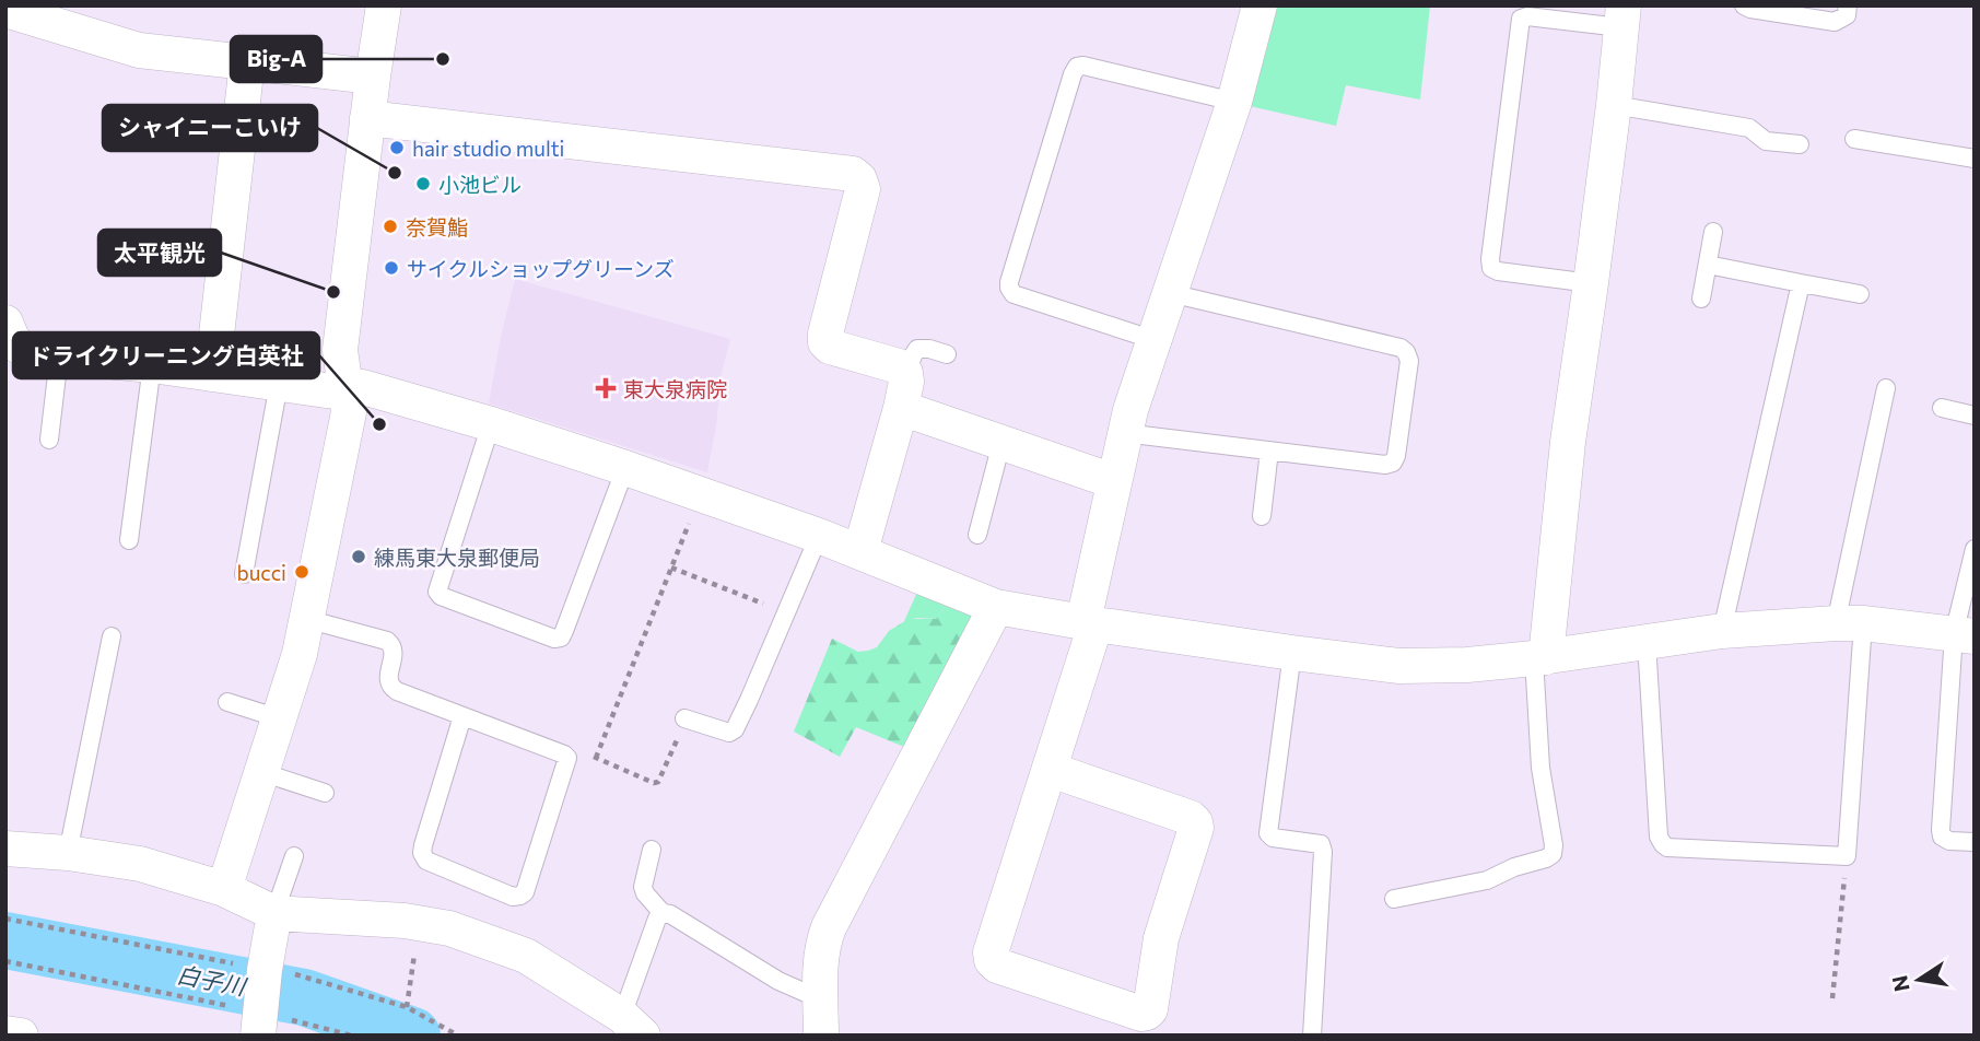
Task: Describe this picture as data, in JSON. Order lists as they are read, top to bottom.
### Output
{
  "water": ["白子川"],
  "places": {
    "other": [
      "Big-A",
      "hair studio multi",
      "シャイニーこいけ",
      "小池ビル",
      "奈賀鮨",
      "サイクルショップグリーンズ",
      "太平観光",
      "ドライクリーニング白英社",
      "練馬東大泉郵便局",
      "bucci"
    ],
    "health": ["東大泉病院"]
  },
  "north": "left"
}
